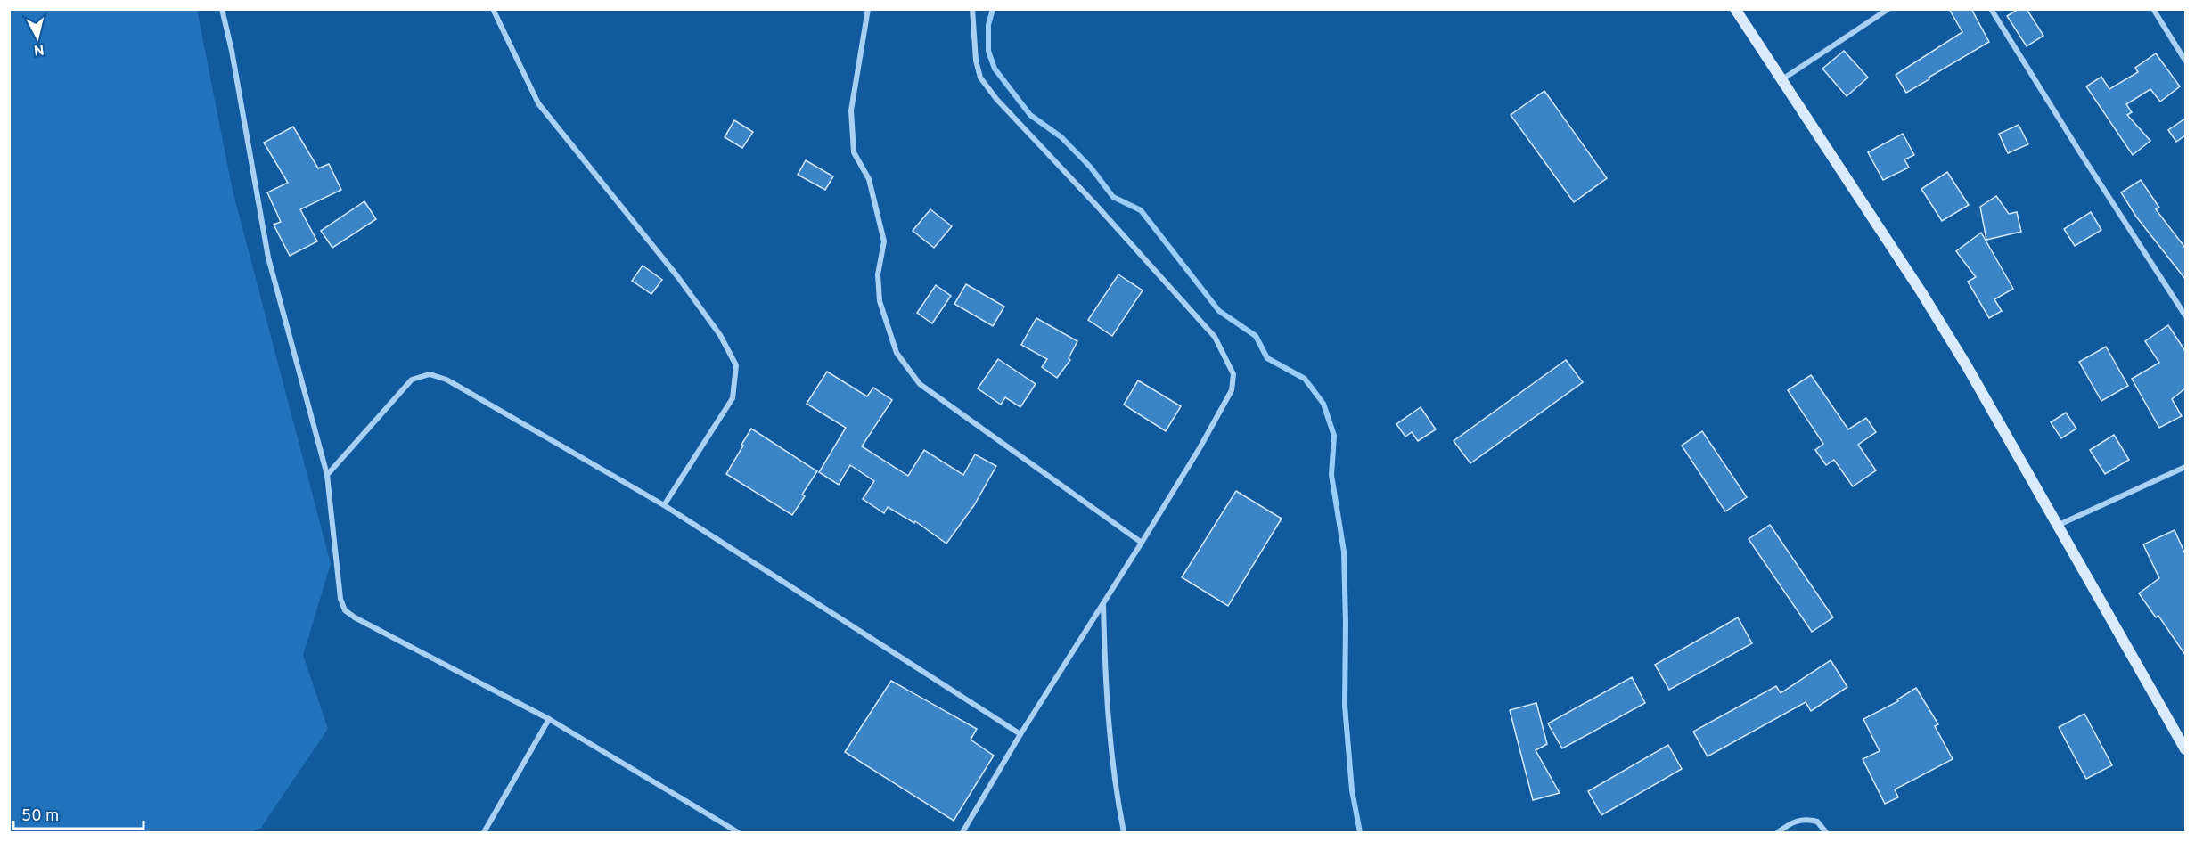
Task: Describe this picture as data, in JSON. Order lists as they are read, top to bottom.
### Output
{
  "scale_bar": "50 m",
  "north": "bottom"
}
